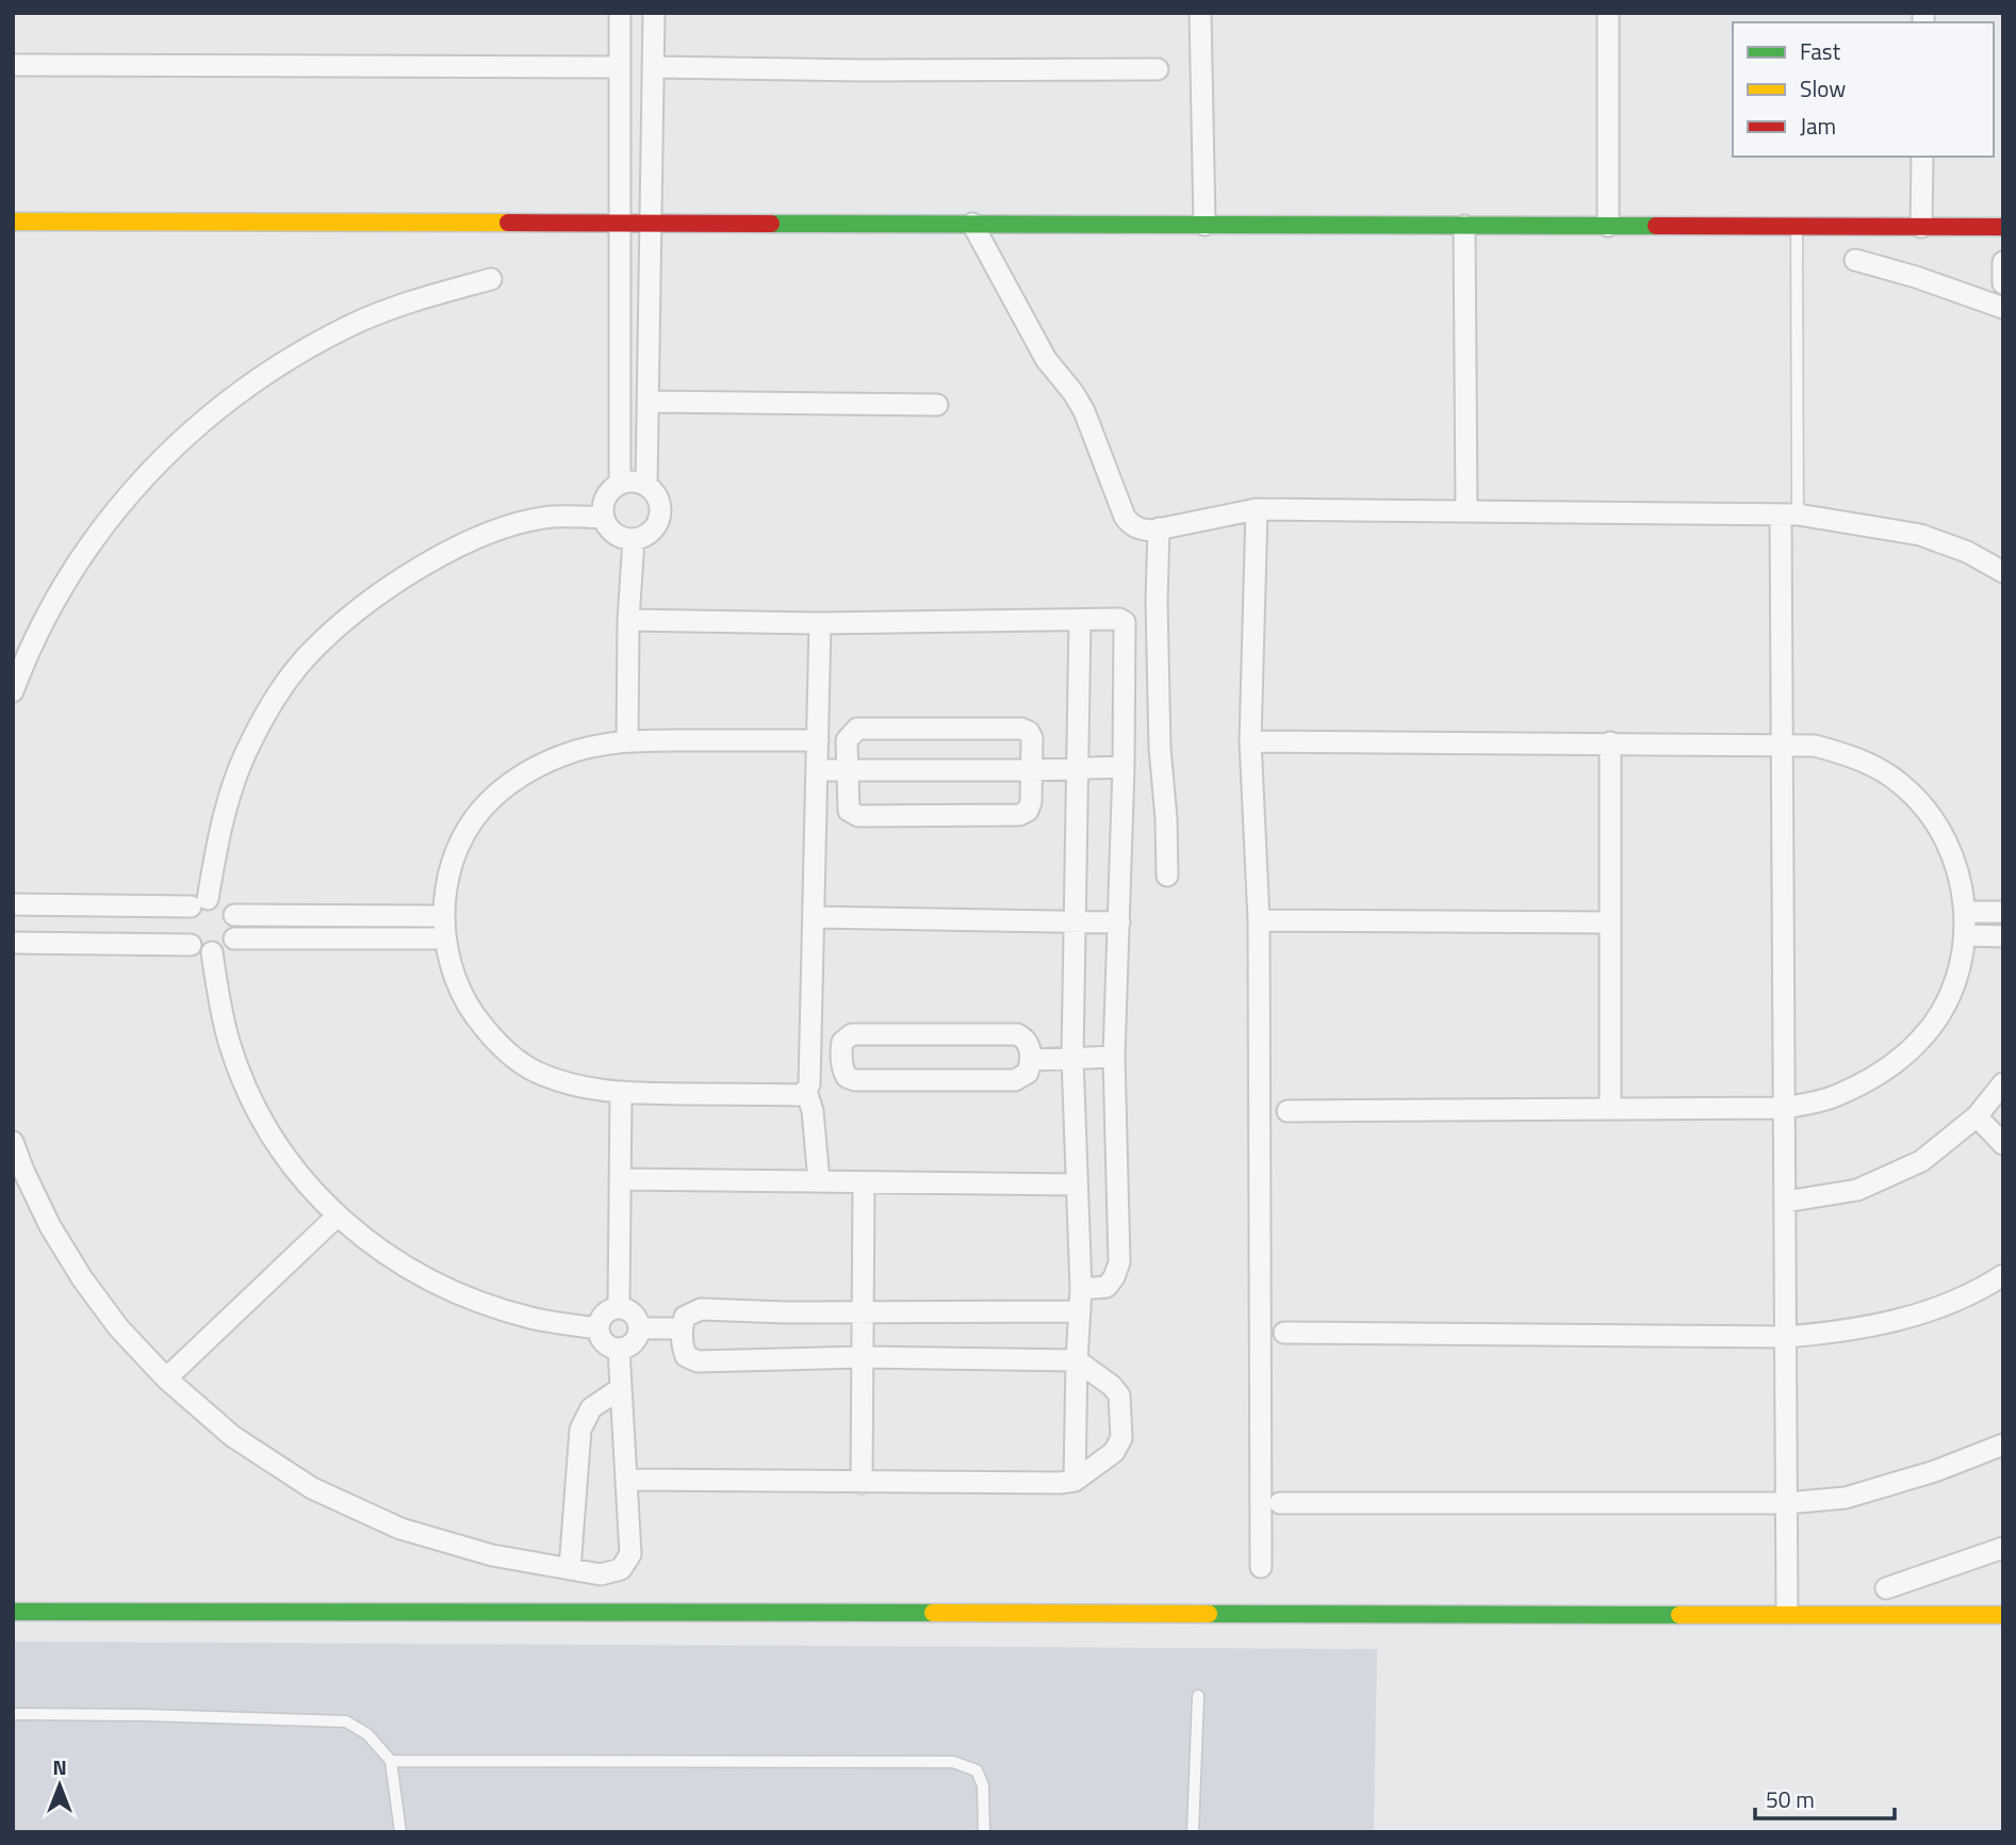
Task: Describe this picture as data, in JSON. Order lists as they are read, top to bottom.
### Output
{
  "legend": ["Fast", "Slow", "Jam"],
  "scale_bar": "50 m",
  "north": "top"
}
